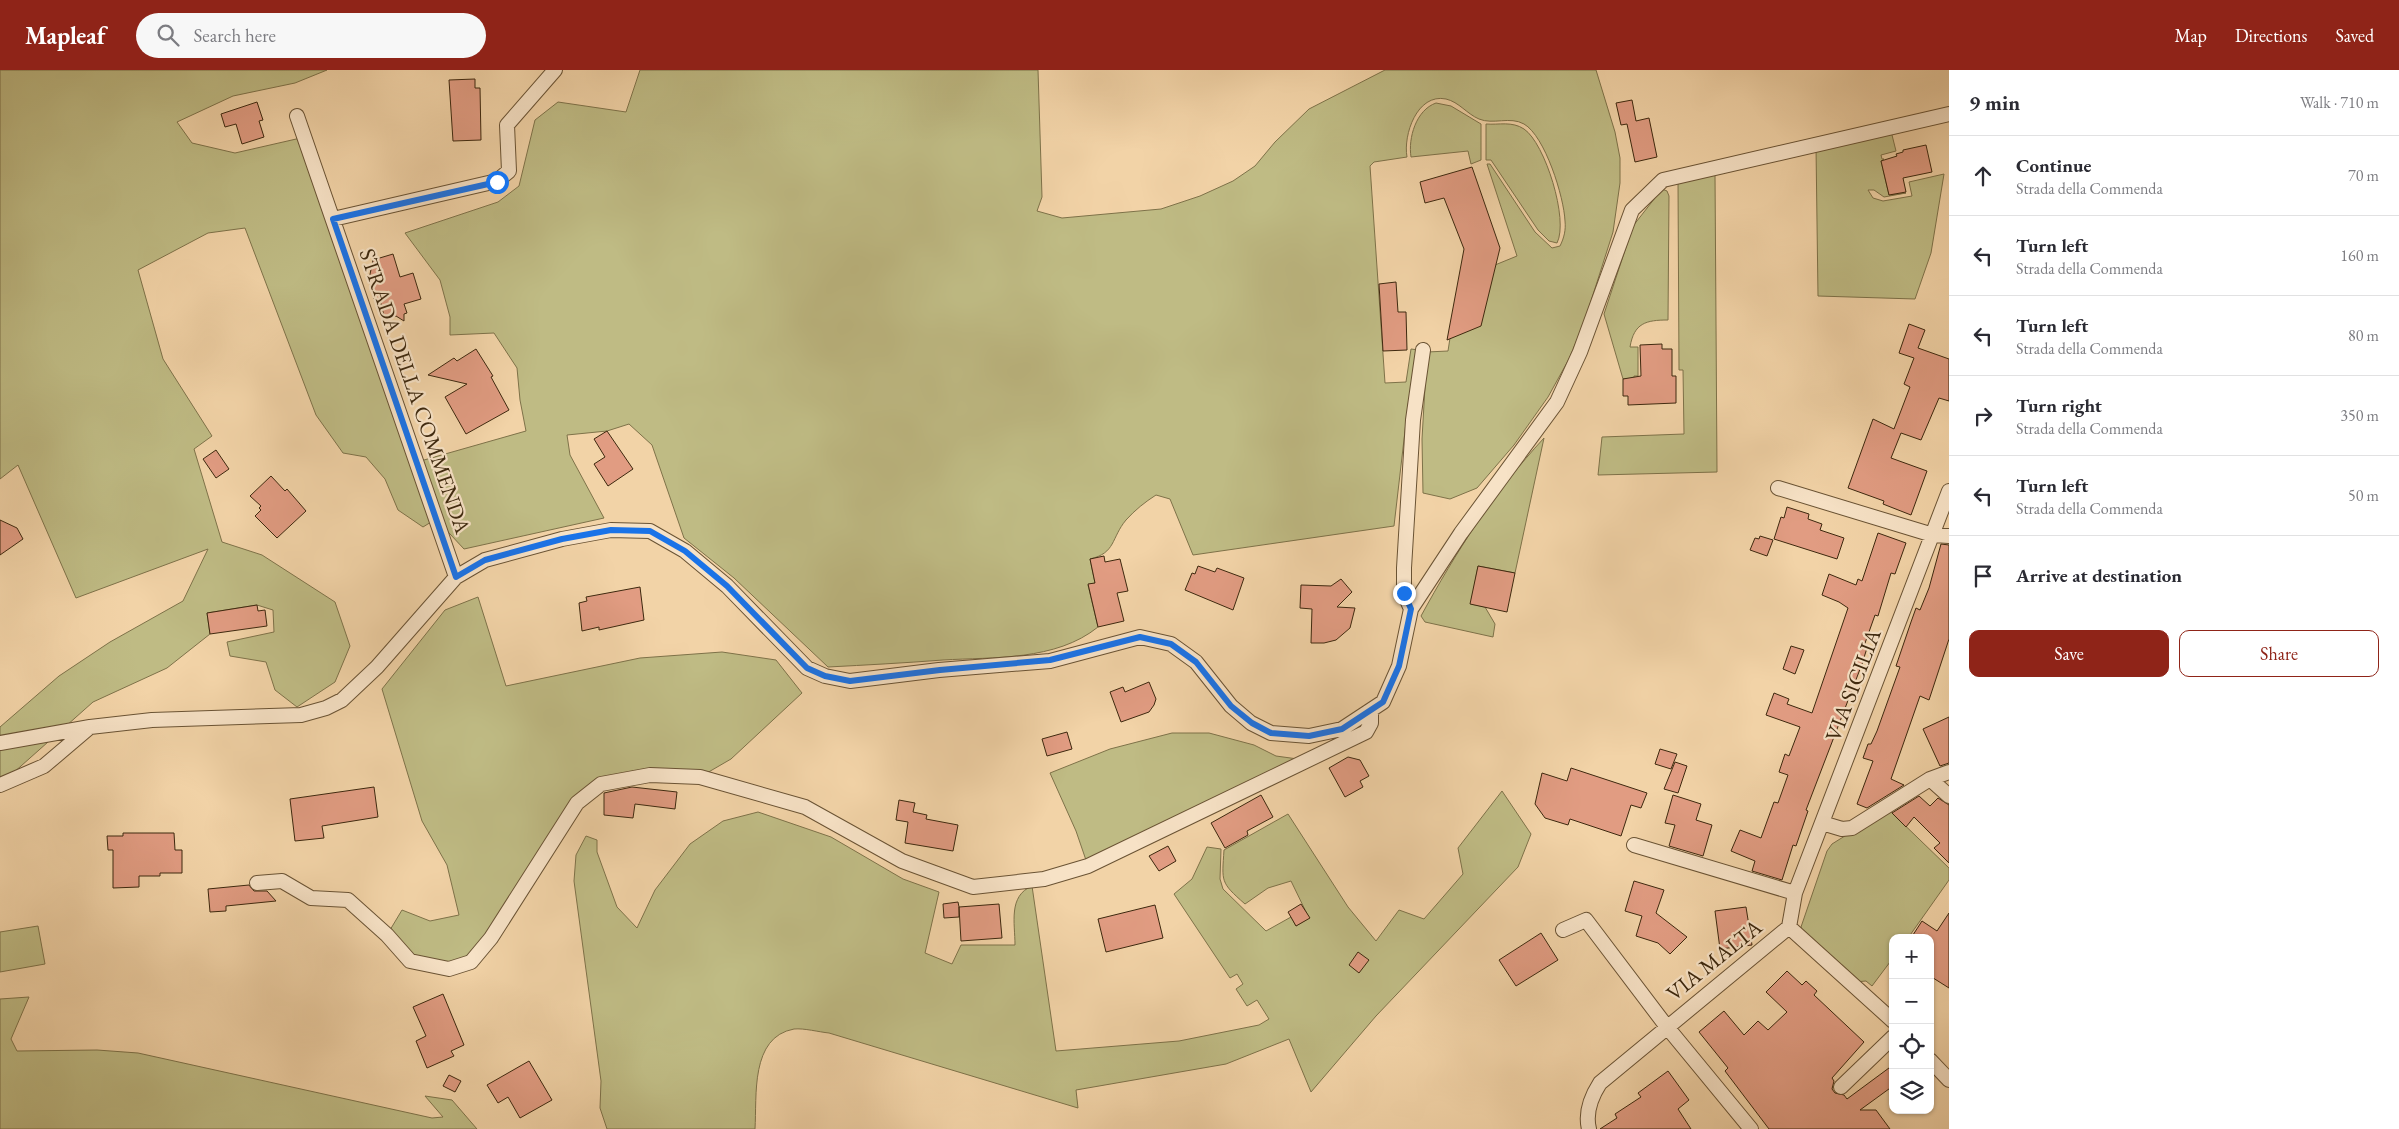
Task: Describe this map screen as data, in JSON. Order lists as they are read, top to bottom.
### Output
{
  "streets": {
    "street": ["STRADA DELLA COMMENDA", "VIA SICILIA", "VIA MALTA"]
  },
  "crossings": [
    ["VIA SICILIA", "VIA MALTA"]
  ],
  "page": {
    "header": "Mapleaf",
    "search": "Search here",
    "nav": ["Map", "Directions", "Saved"],
    "heading": ["9 min", "Walk · 710 m"],
    "list": [
      ["Continue", "Strada della Commenda", "70 m"],
      ["Turn left", "Strada della Commenda", "160 m"],
      ["Turn left", "Strada della Commenda", "80 m"],
      ["Turn right", "Strada della Commenda", "350 m"],
      ["Turn left", "Strada della Commenda", "50 m"],
      "Arrive at destination"
    ],
    "buttons": ["Save", "Share"],
    "map_buttons": ["+", "−"]
  }
}
